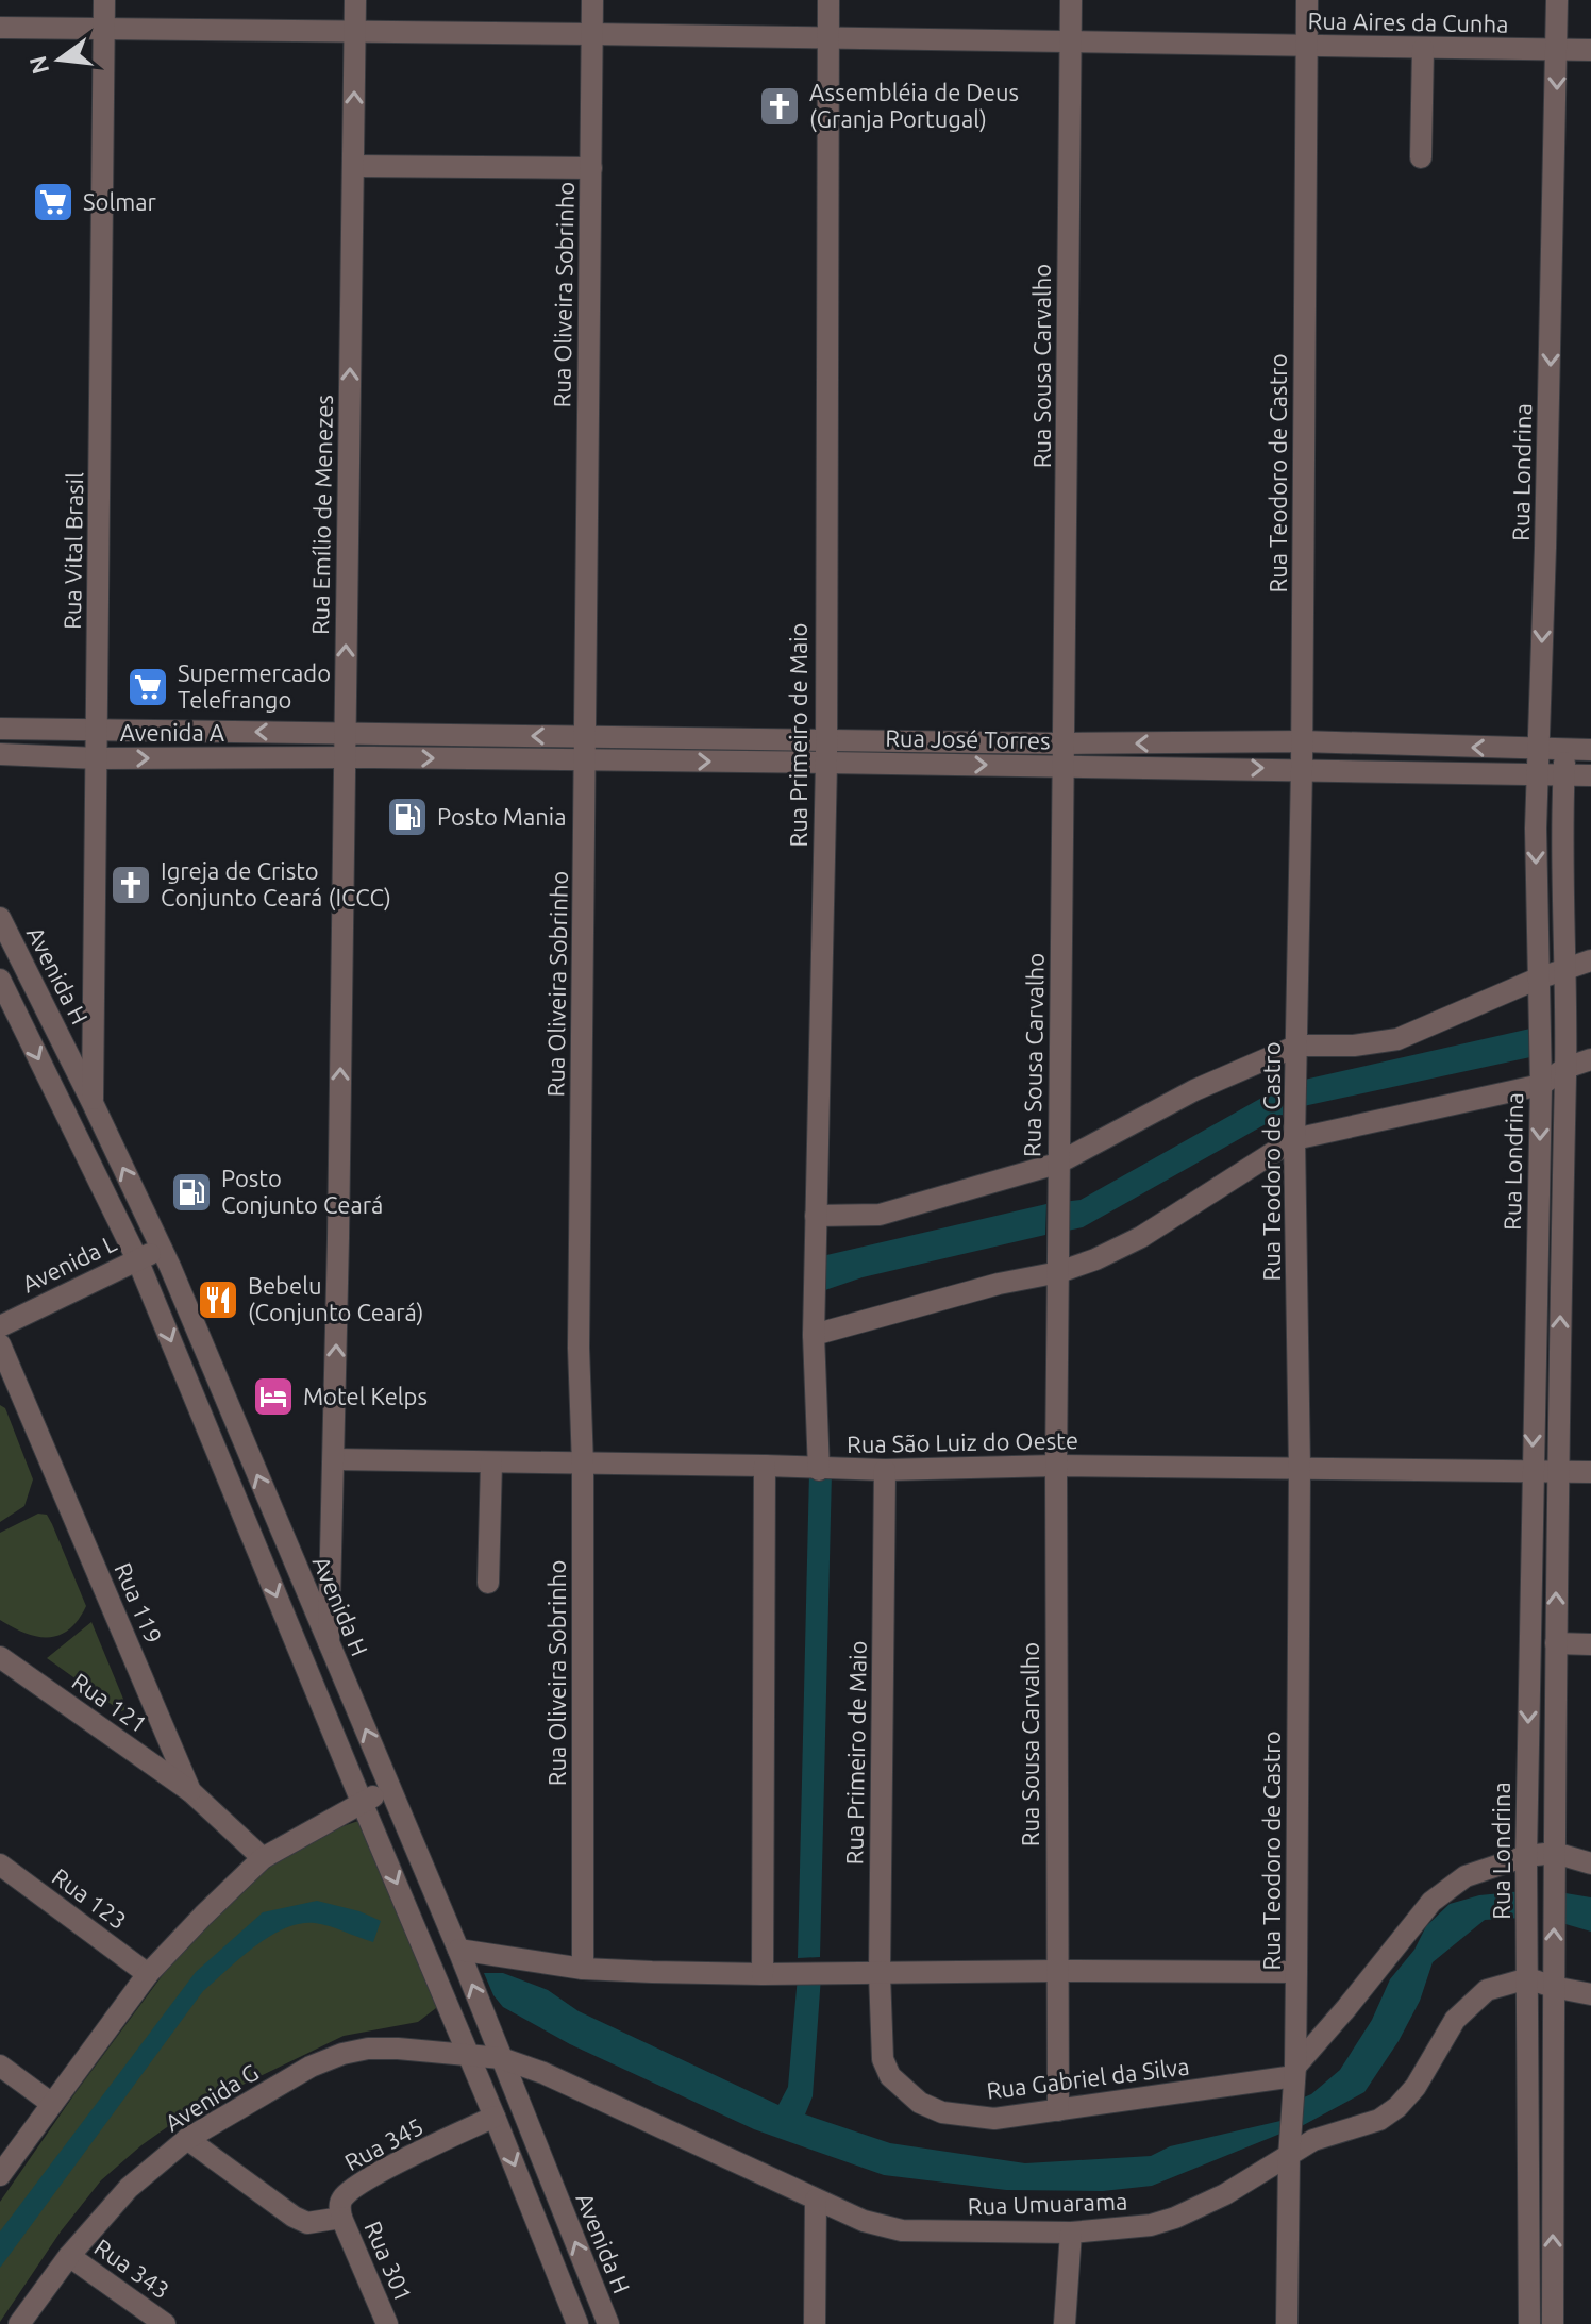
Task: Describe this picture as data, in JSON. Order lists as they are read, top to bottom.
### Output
{
  "streets": {
    "street": [
      "Rua Aires da Cunha",
      "Rua Oliveira Sobrinho",
      "Rua Sousa Carvalho",
      "Rua Londrina",
      "Rua Teodoro de Castro",
      "Rua Emílio de Menezes",
      "Rua Vital Brasil",
      "Avenida A",
      "Rua Primeiro de Maio",
      "Rua José Torres",
      "Avenida H",
      "Avenida L",
      "Rua São Luiz do Oeste",
      "Rua 119",
      "Rua 121",
      "Rua 123",
      "Rua Gabriel da Silva",
      "Avenida G",
      "Rua 345",
      "Rua Umuarama",
      "Rua 301",
      "Rua 343"
    ]
  },
  "crossings": [
    ["Rua Aires da Cunha", "Rua Oliveira Sobrinho"],
    ["Rua Aires da Cunha", "Rua Sousa Carvalho"],
    ["Rua Aires da Cunha", "Rua Londrina"],
    ["Rua Aires da Cunha", "Rua Teodoro de Castro"],
    ["Rua Aires da Cunha", "Rua Emílio de Menezes"],
    ["Rua Aires da Cunha", "Rua Vital Brasil"],
    ["Rua Aires da Cunha", "Rua Primeiro de Maio"],
    ["Rua Oliveira Sobrinho", "Rua José Torres"],
    ["Rua Oliveira Sobrinho", "Rua São Luiz do Oeste"],
    ["Rua Sousa Carvalho", "Rua José Torres"],
    ["Rua Sousa Carvalho", "Rua São Luiz do Oeste"],
    ["Rua Sousa Carvalho", "Rua Gabriel da Silva"],
    ["Rua Londrina", "Rua José Torres"],
    ["Rua Londrina", "Rua São Luiz do Oeste"],
    ["Rua Londrina", "Rua Umuarama"],
    ["Rua Teodoro de Castro", "Rua José Torres"],
    ["Rua Teodoro de Castro", "Rua São Luiz do Oeste"],
    ["Rua Teodoro de Castro", "Rua Gabriel da Silva"],
    ["Rua Teodoro de Castro", "Rua Umuarama"],
    ["Rua Emílio de Menezes", "Avenida A"],
    ["Rua Emílio de Menezes", "Rua José Torres"],
    ["Rua Emílio de Menezes", "Avenida H"],
    ["Rua Emílio de Menezes", "Rua São Luiz do Oeste"],
    ["Rua Vital Brasil", "Avenida A"],
    ["Rua Vital Brasil", "Avenida H"],
    ["Avenida A", "Rua José Torres"],
    ["Rua Primeiro de Maio", "Rua José Torres"],
    ["Rua Primeiro de Maio", "Rua São Luiz do Oeste"],
    ["Rua Primeiro de Maio", "Rua Gabriel da Silva"],
    ["Avenida H", "Avenida L"],
    ["Avenida H", "Avenida G"],
    ["Avenida H", "Rua Umuarama"],
    ["Rua 119", "Rua 121"],
    ["Avenida G", "Rua Umuarama"],
    ["Avenida G", "Rua 343"],
    ["Rua 345", "Rua 301"]
  ],
  "one_way": ["Rua Emílio de Menezes"],
  "places": {
    "church": ["Assembléia de Deus (Granja Portugal)", "Igreja de Cristo Conjunto Ceará (ICCC)"],
    "supermarket": ["Solmar", "Supermercado Telefrango"],
    "fuel station": ["Posto Mania", "Posto Conjunto Ceará"],
    "restaurant": ["Bebelu (Conjunto Ceará)"],
    "hotel": ["Motel Kelps"]
  },
  "north": "left"
}
